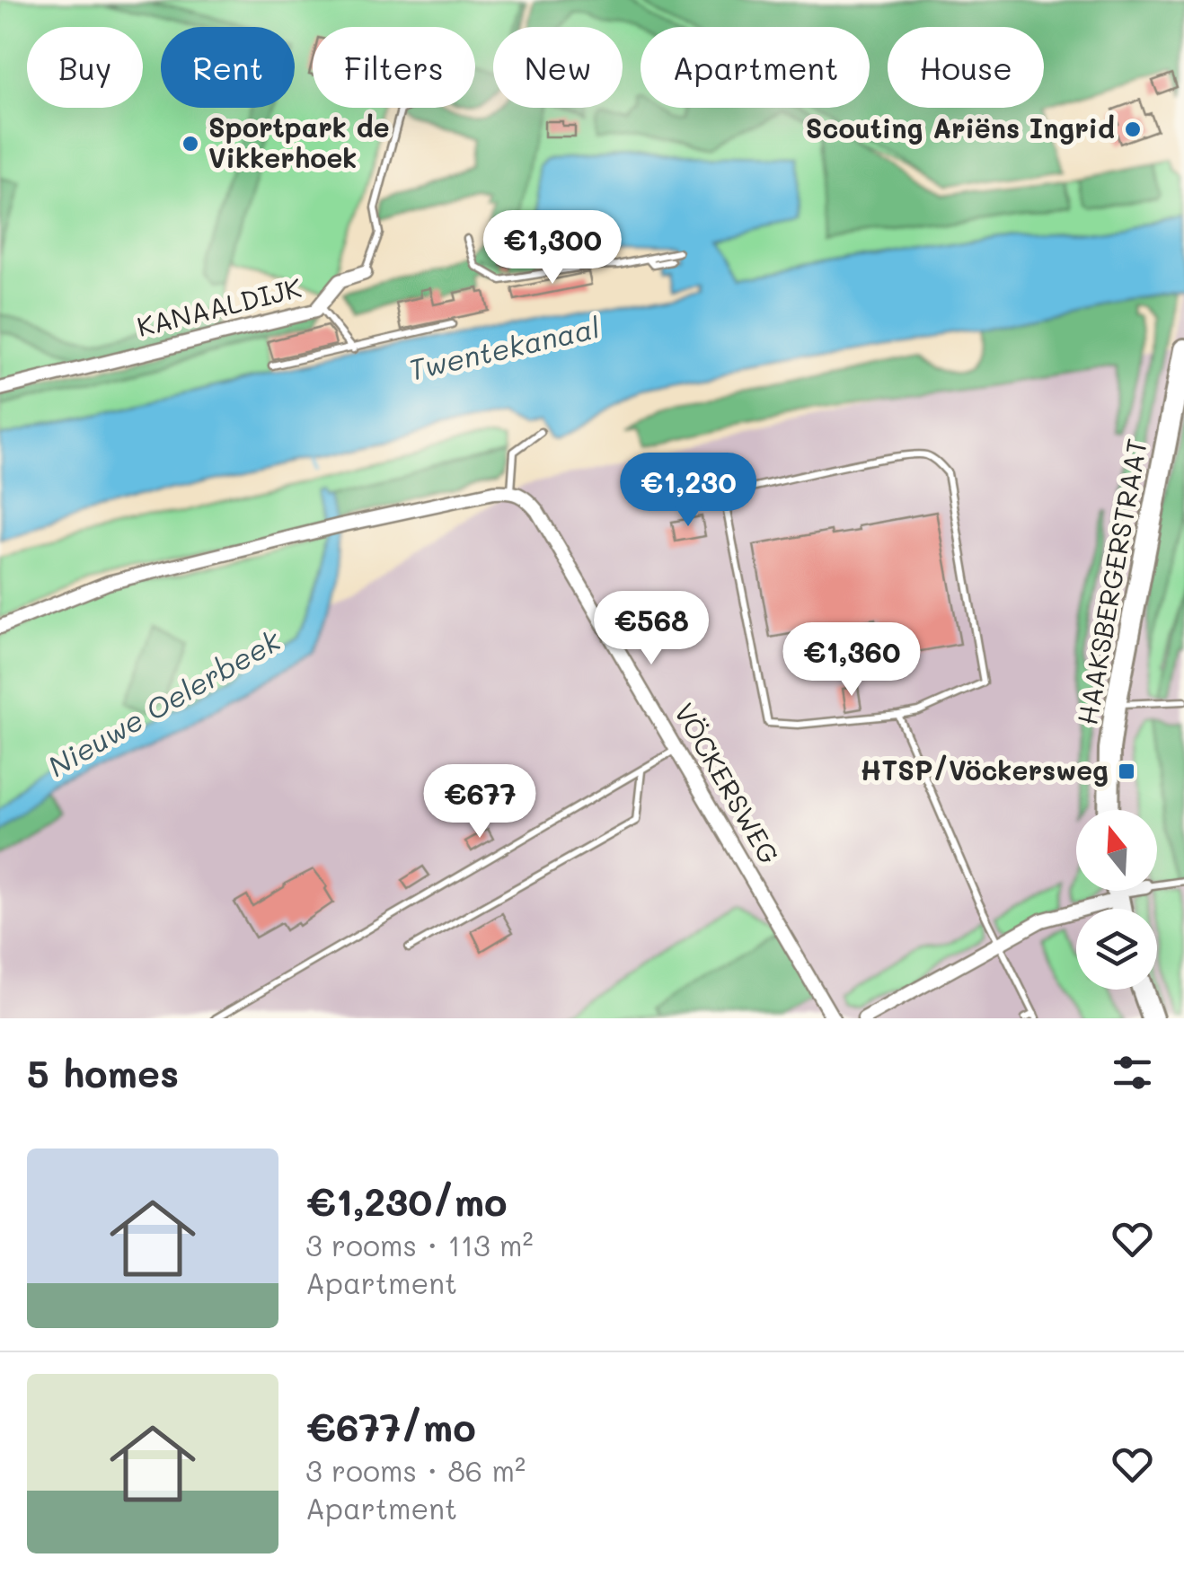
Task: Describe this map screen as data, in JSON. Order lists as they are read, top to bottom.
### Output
{
  "streets": {
    "main road": ["HAAKSBERGERSTRAAT"],
    "street": ["KANAALDIJK", "VÖCKERSWEG"]
  },
  "water": ["Twentekanaal", "Nieuwe Oelerbeek"],
  "places": {
    "other": ["Scouting Ariëns Ingrid", "Sportpark de Vikkerhoek"],
    "transit": ["HTSP/Vöckersweg"]
  },
  "north": "top",
  "page": {
    "chip": [
      "Buy",
      "Rent",
      "Filters",
      "New",
      "Apartment",
      "House"
    ],
    "price": [
      "€1,300",
      "€1,230",
      "€568",
      "€1,360",
      "€677"
    ],
    "heading": "5 homes",
    "list": [
      {
        "name": "€1,230/mo",
        "note": "3 rooms · 113 m² · Apartment"
      },
      {
        "name": "€677/mo",
        "note": "3 rooms · 86 m² · Apartment"
      }
    ]
  }
}
